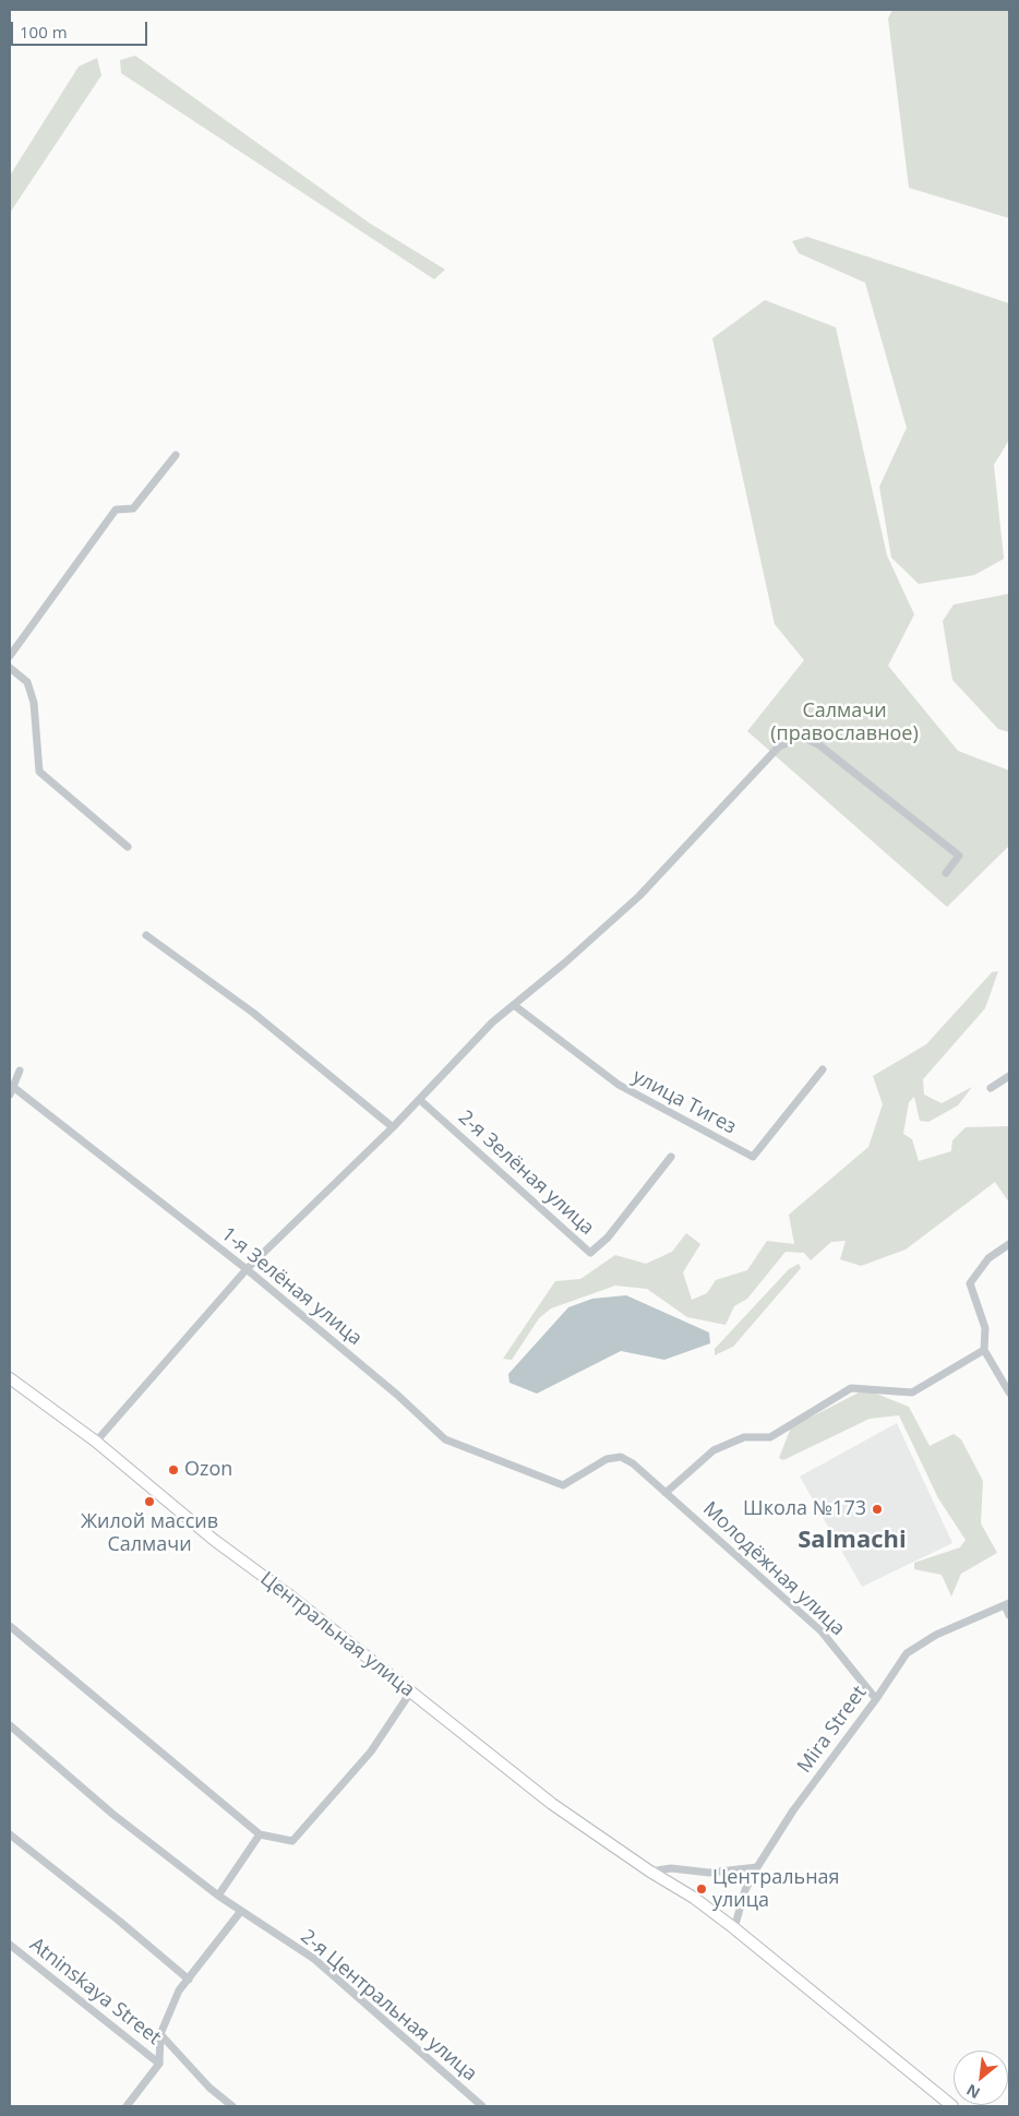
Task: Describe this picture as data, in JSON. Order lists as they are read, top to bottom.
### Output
{
  "streets": {
    "street": [
      "улица Тигез",
      "2-я Зелёная улица",
      "1-я Зелёная улица",
      "Молодёжная улица",
      "Центральная улица",
      "Mira Street",
      "Atninskaya Street",
      "2-я Центральная улица"
    ]
  },
  "crossings": [
    ["1-я Зелёная улица", "Молодёжная улица"],
    ["Молодёжная улица", "Mira Street"],
    ["Центральная улица", "Mira Street"]
  ],
  "districts": ["Salmachi"],
  "parks": ["Салмачи (православное)"],
  "places": [
    "Ozon",
    "Жилой массив Салмачи",
    "Школа №173",
    "Центральная улица"
  ],
  "scale_bar": "100 m",
  "north": "bottom left"
}
